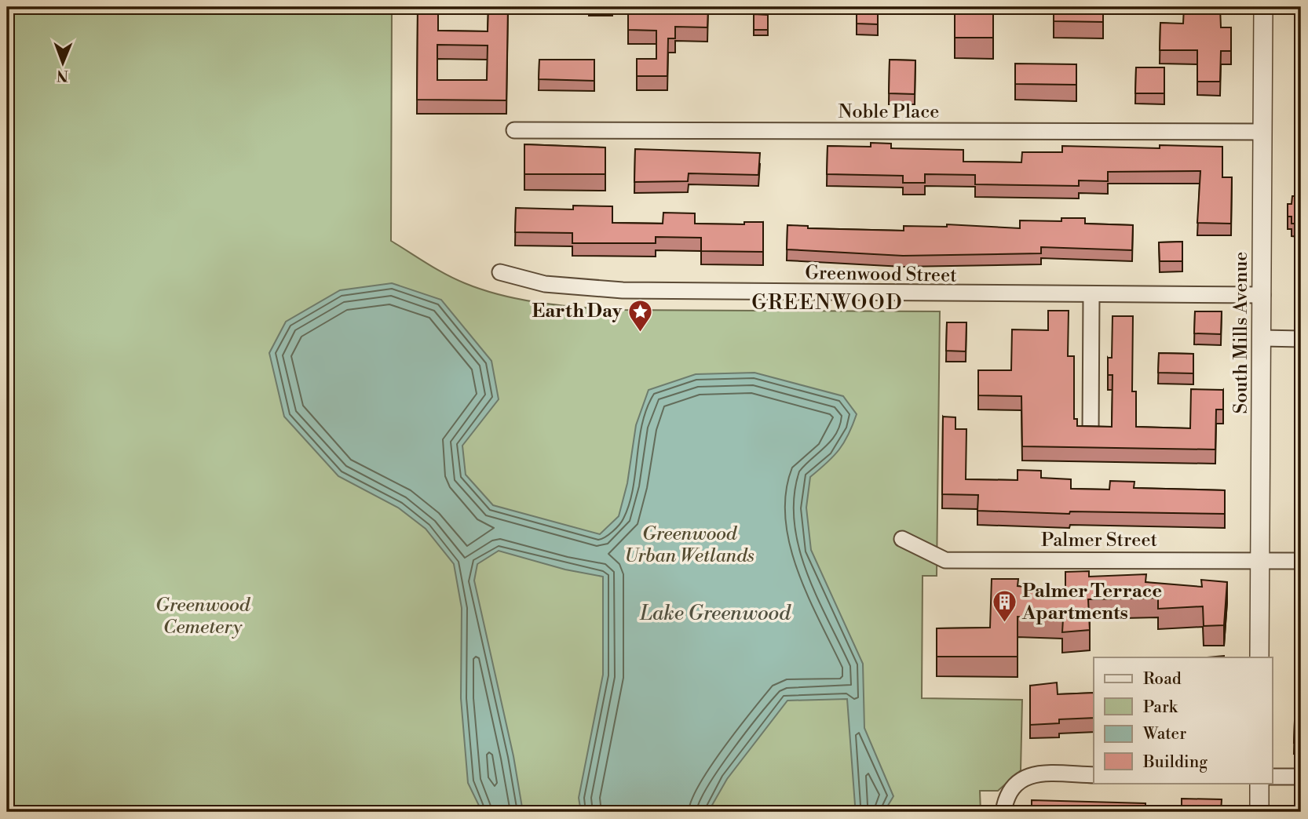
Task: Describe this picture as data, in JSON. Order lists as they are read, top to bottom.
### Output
{
  "streets": {
    "street": [
      "Noble Place",
      "Greenwood Street",
      "South Mills Avenue",
      "Palmer Street"
    ]
  },
  "crossings": [
    ["Noble Place", "South Mills Avenue"],
    ["Greenwood Street", "South Mills Avenue"],
    ["South Mills Avenue", "Palmer Street"]
  ],
  "districts": ["GREENWOOD"],
  "water": ["Lake Greenwood"],
  "parks": ["Greenwood Urban Wetlands", "Greenwood Cemetery"],
  "places": {
    "place": ["Earth Day"],
    "building": ["Palmer Terrace Apartments"]
  },
  "legend": [
    "Road",
    "Park",
    "Water",
    "Building"
  ],
  "north": "bottom"
}
